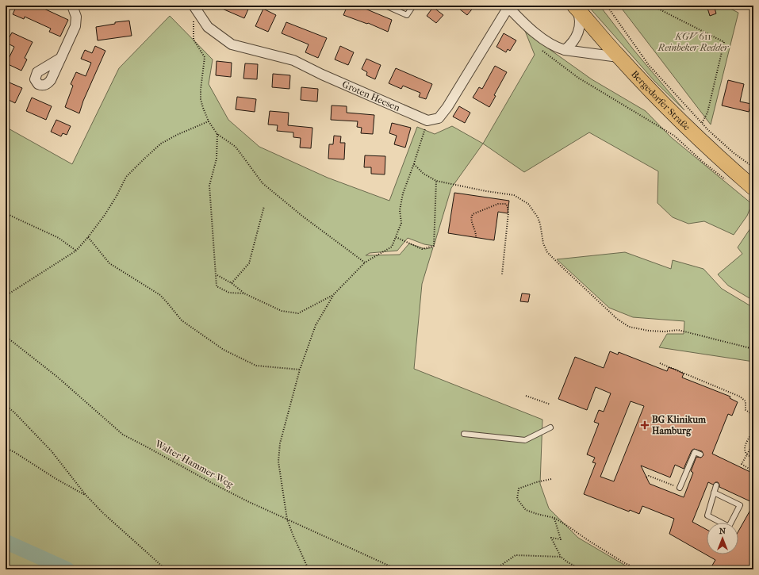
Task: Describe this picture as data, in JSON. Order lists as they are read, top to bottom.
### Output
{
  "streets": {
    "main road": ["Bergedorfer Straße"],
    "street": ["Groten Heesen"],
    "path": ["Walter-Hammer-Weg"]
  },
  "parks": ["KGV 611 Reinbeker Redder"],
  "places": {
    "health": ["BG Klinikum Hamburg"]
  },
  "north": "top"
}
